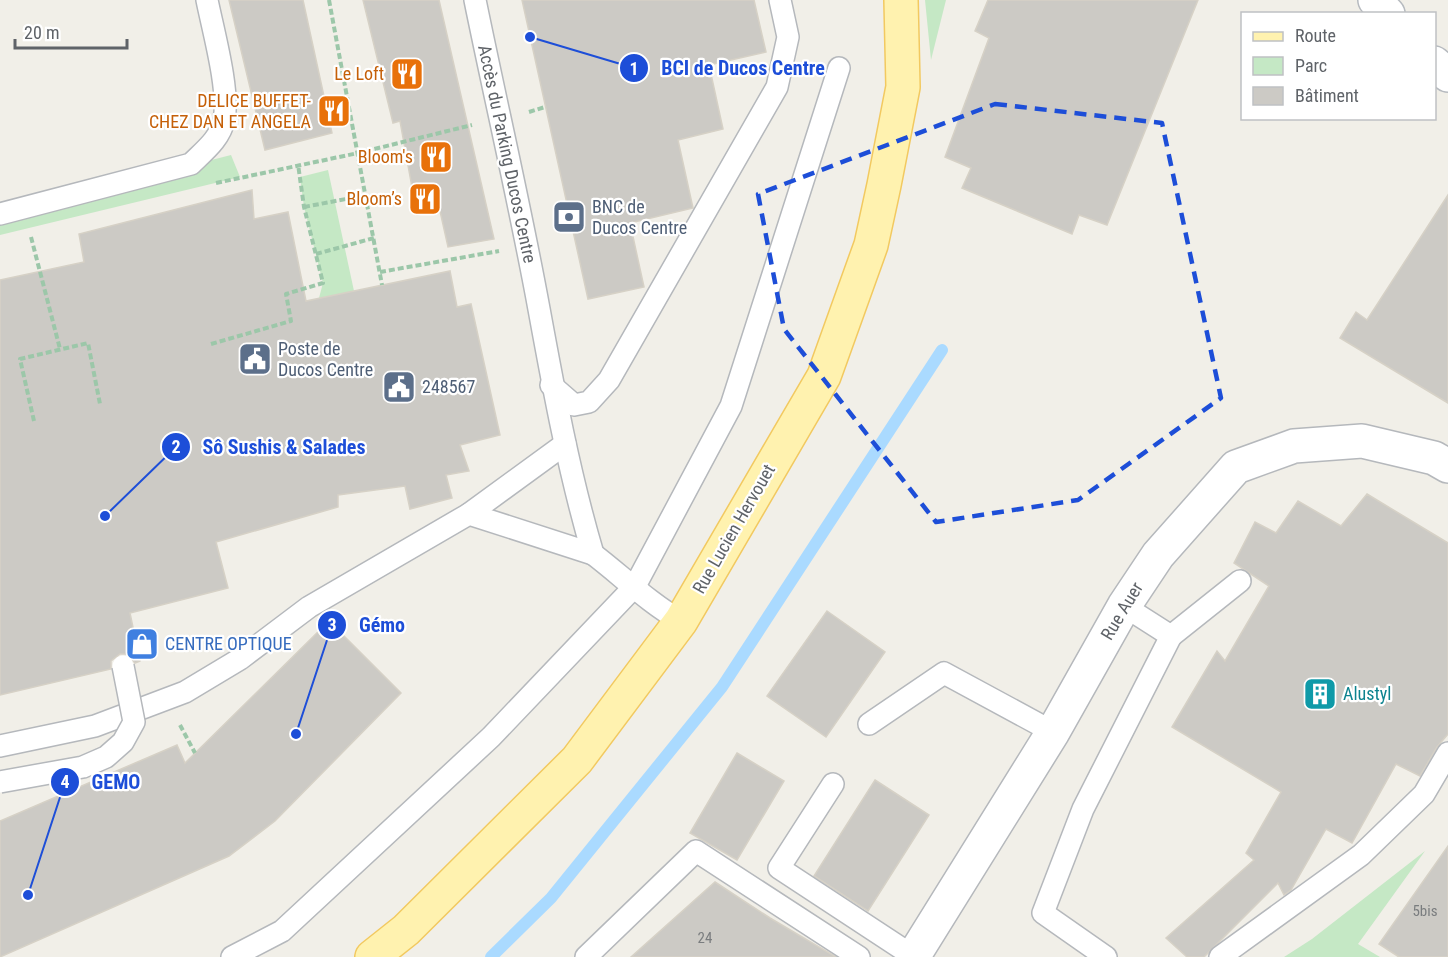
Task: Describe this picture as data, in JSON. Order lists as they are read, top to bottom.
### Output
{
  "streets": {
    "main road": ["Rue Lucien Hervouet"],
    "street": ["Rue Auer"],
    "lane": ["Accès du Parking Ducos Centre"]
  },
  "places": {
    "other": [
      "BCI de Ducos Centre",
      "Sô Sushis & Salades",
      "Gémo",
      "GEMO"
    ],
    "restaurant": [
      "Le Loft",
      "DELICE BUFFET- CHEZ DAN ET ANGELA",
      "Bloom's",
      "Bloom’s"
    ],
    "bank": ["BNC de Ducos Centre"],
    "public building": ["Poste de Ducos Centre", "248567"],
    "shop": ["CENTRE OPTIQUE"],
    "building": ["Alustyl"]
  },
  "house_numbers": ["5bis", "24"],
  "legend": ["Route", "Parc", "Bâtiment"],
  "scale_bar": "20 m"
}
